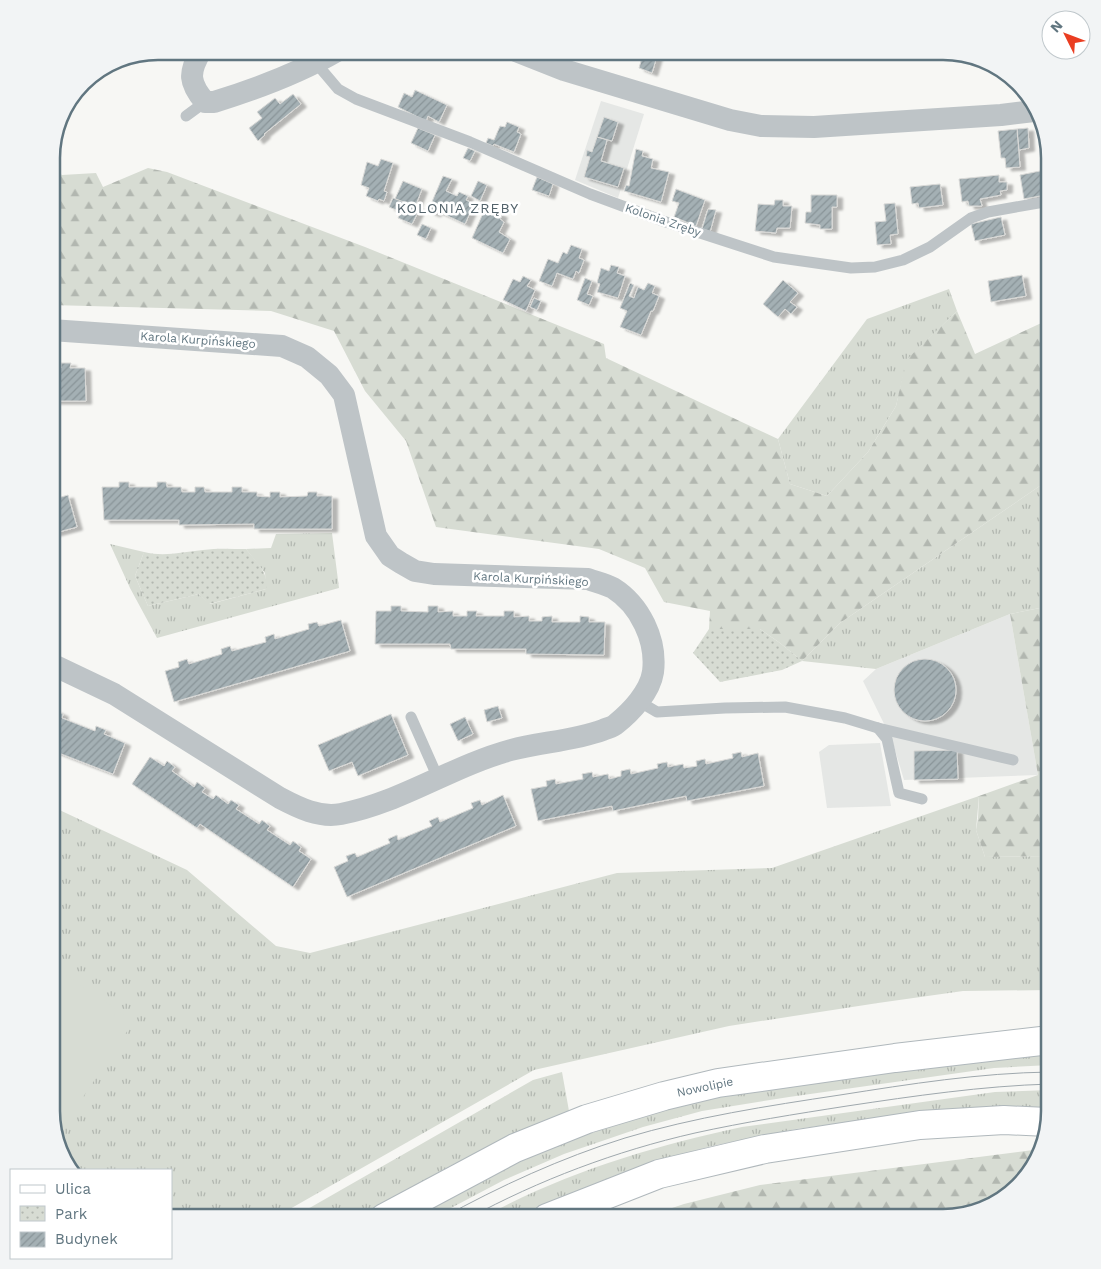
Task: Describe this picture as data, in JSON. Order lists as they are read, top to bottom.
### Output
{
  "streets": {
    "main road": ["Nowolipie"],
    "street": ["Karola Kurpińskiego"],
    "lane": ["Kolonia Zręby"]
  },
  "districts": ["KOLONIA ZRĘBY"],
  "legend": ["Ulica", "Park", "Budynek"],
  "north": "top left"
}
